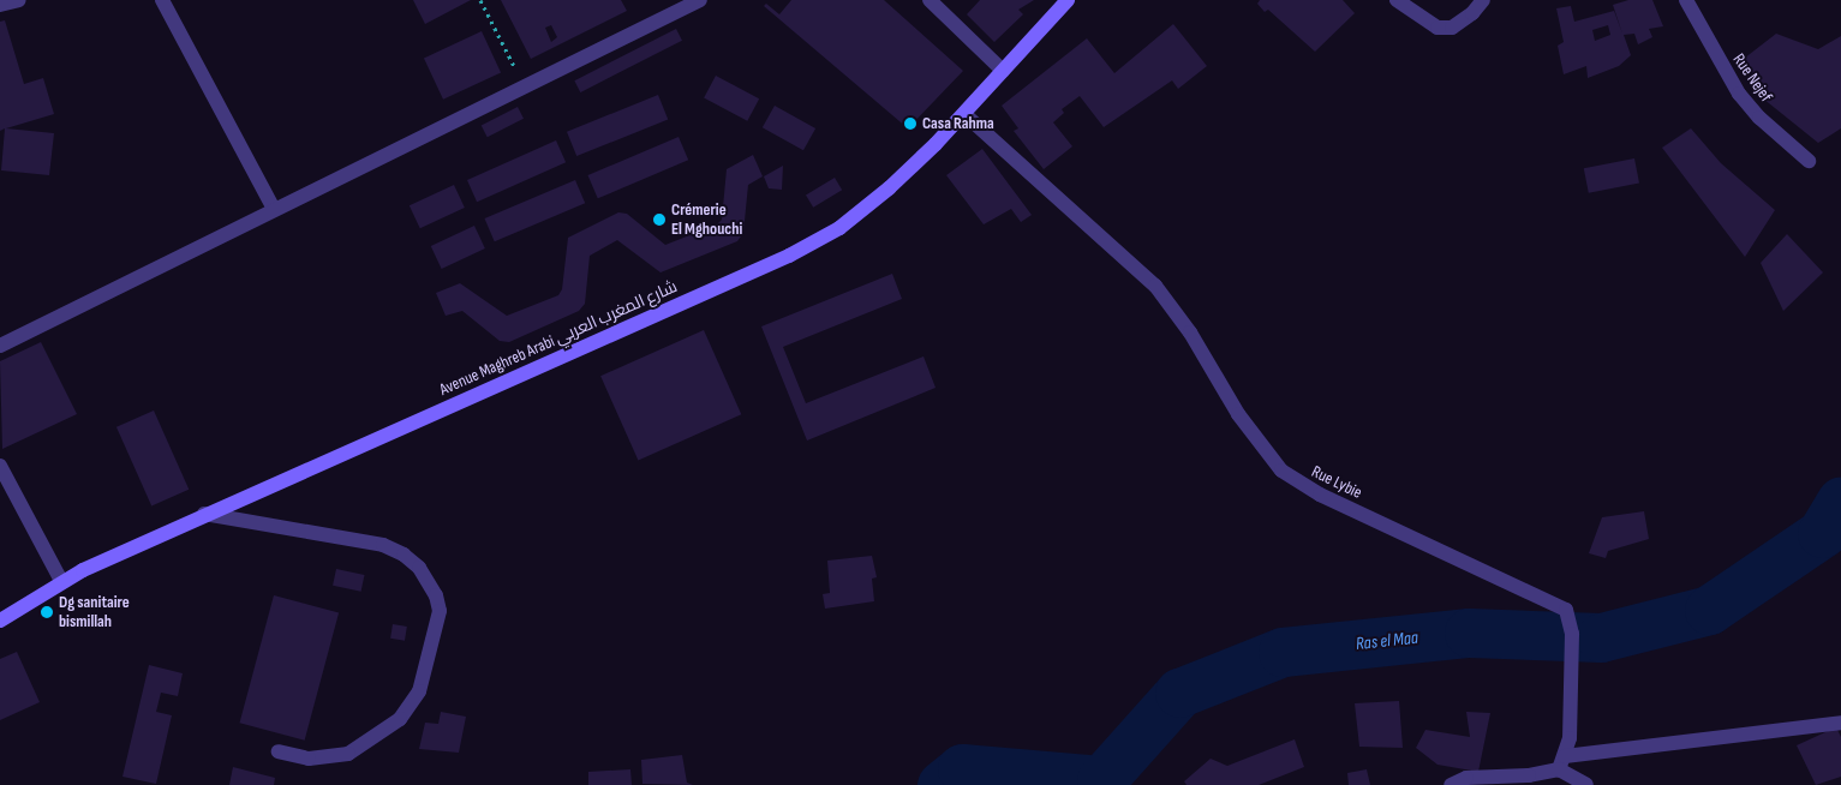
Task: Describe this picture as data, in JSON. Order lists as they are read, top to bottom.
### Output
{
  "streets": {
    "street": ["Rue Nejef", "Avenue Maghreb Arabi شارع المغرب العربي", "Rue Lybie"]
  },
  "crossings": [
    ["Avenue Maghreb Arabi شارع المغرب العربي", "Rue Lybie"]
  ],
  "water": ["Ras el Maa"],
  "places": ["Casa Rahma", "Crémerie El Mghouchi", "Dg sanitaire bismillah"]
}
